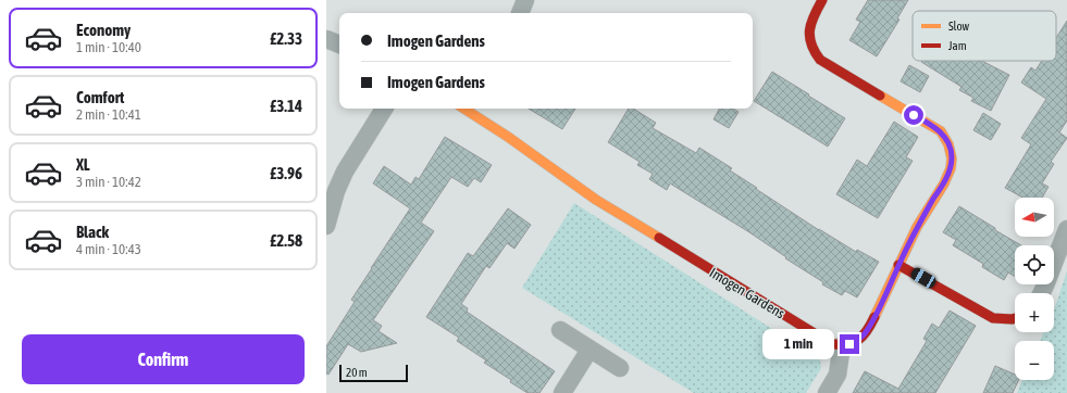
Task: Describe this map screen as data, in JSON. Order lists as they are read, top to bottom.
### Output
{
  "streets": {
    "street": ["Imogen Gardens"]
  },
  "legend": ["Slow", "Jam"],
  "scale_bar": "20 m",
  "north": "left",
  "page": {
    "list": [
      {
        "name": "Economy",
        "note": "1 min · 10:40",
        "value": "£2.33"
      },
      {
        "name": "Comfort",
        "note": "2 min · 10:41",
        "value": "£3.14"
      },
      {
        "name": "XL",
        "note": "3 min · 10:42",
        "value": "£3.96"
      },
      {
        "name": "Black",
        "note": "4 min · 10:43",
        "value": "£2.58"
      }
    ],
    "banner": ["Imogen Gardens", "Imogen Gardens"],
    "map_buttons": ["+", "−"],
    "buttons": "Confirm",
    "bubble": "1 min",
    "scale": "20 m"
  }
}
